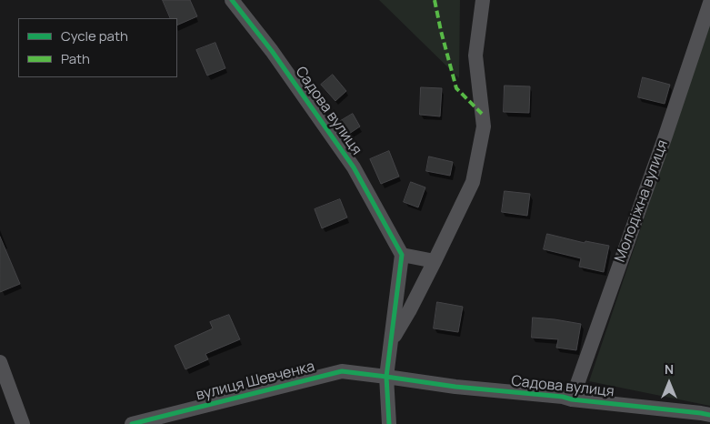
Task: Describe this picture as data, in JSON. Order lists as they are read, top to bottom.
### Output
{
  "streets": {
    "street": ["Садова вулиця", "Молодіжна вулиця", "вулиця Шевченка"]
  },
  "crossings": [
    ["Садова вулиця", "Молодіжна вулиця"],
    ["Садова вулиця", "вулиця Шевченка"]
  ],
  "legend": ["Cycle path", "Path"],
  "north": "top"
}
